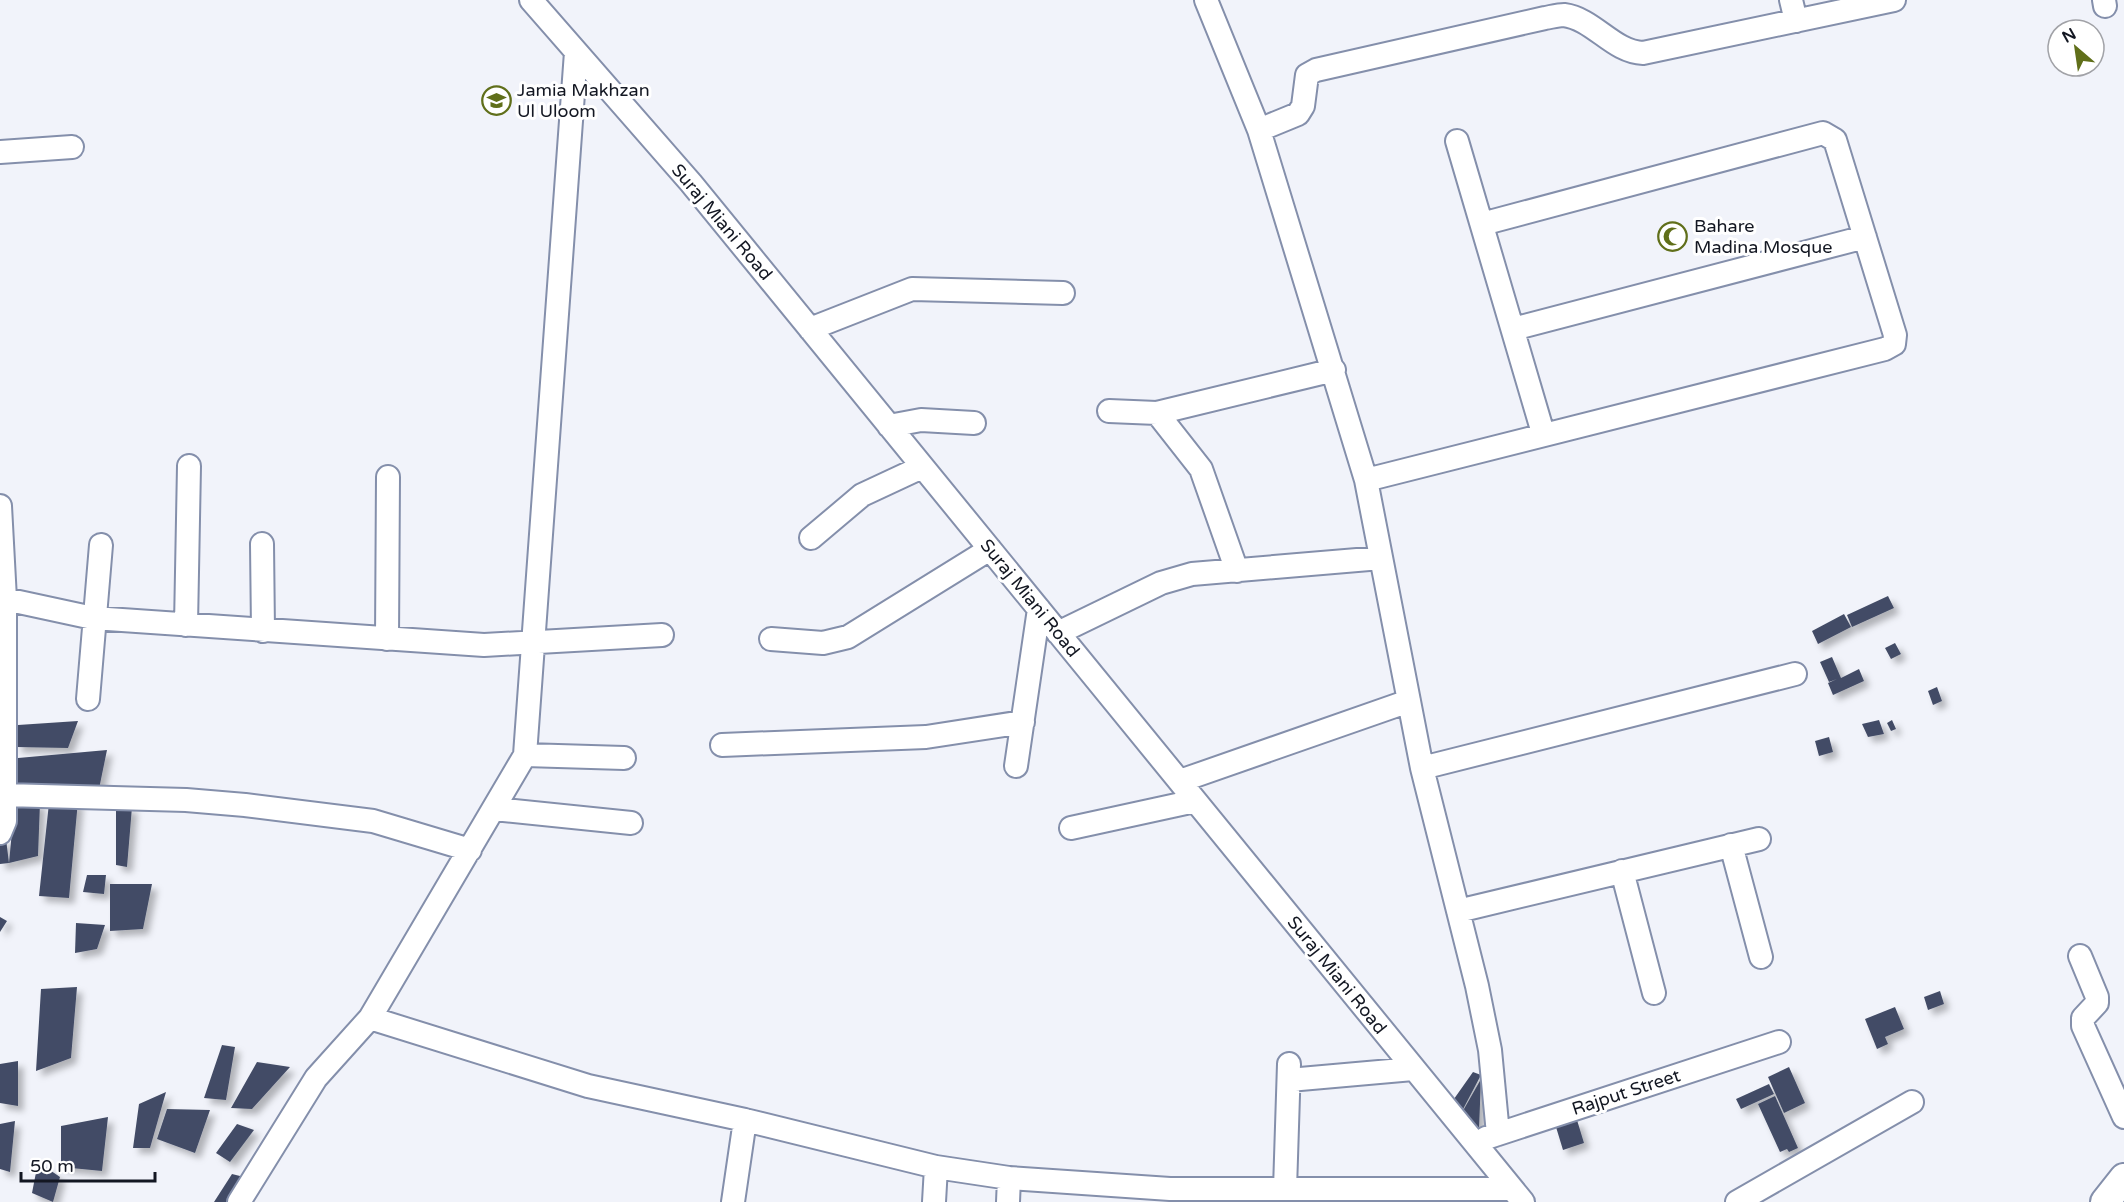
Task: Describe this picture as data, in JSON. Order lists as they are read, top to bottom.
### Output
{
  "streets": {
    "street": ["Suraj Miani Road", "Rajput Street"]
  },
  "crossings": [
    ["Suraj Miani Road", "Rajput Street"]
  ],
  "places": {
    "school or university": ["Jamia Makhzan Ul Uloom"],
    "mosque": ["Bahare Madina Mosque"]
  },
  "scale_bar": "50 m",
  "north": "top left"
}
